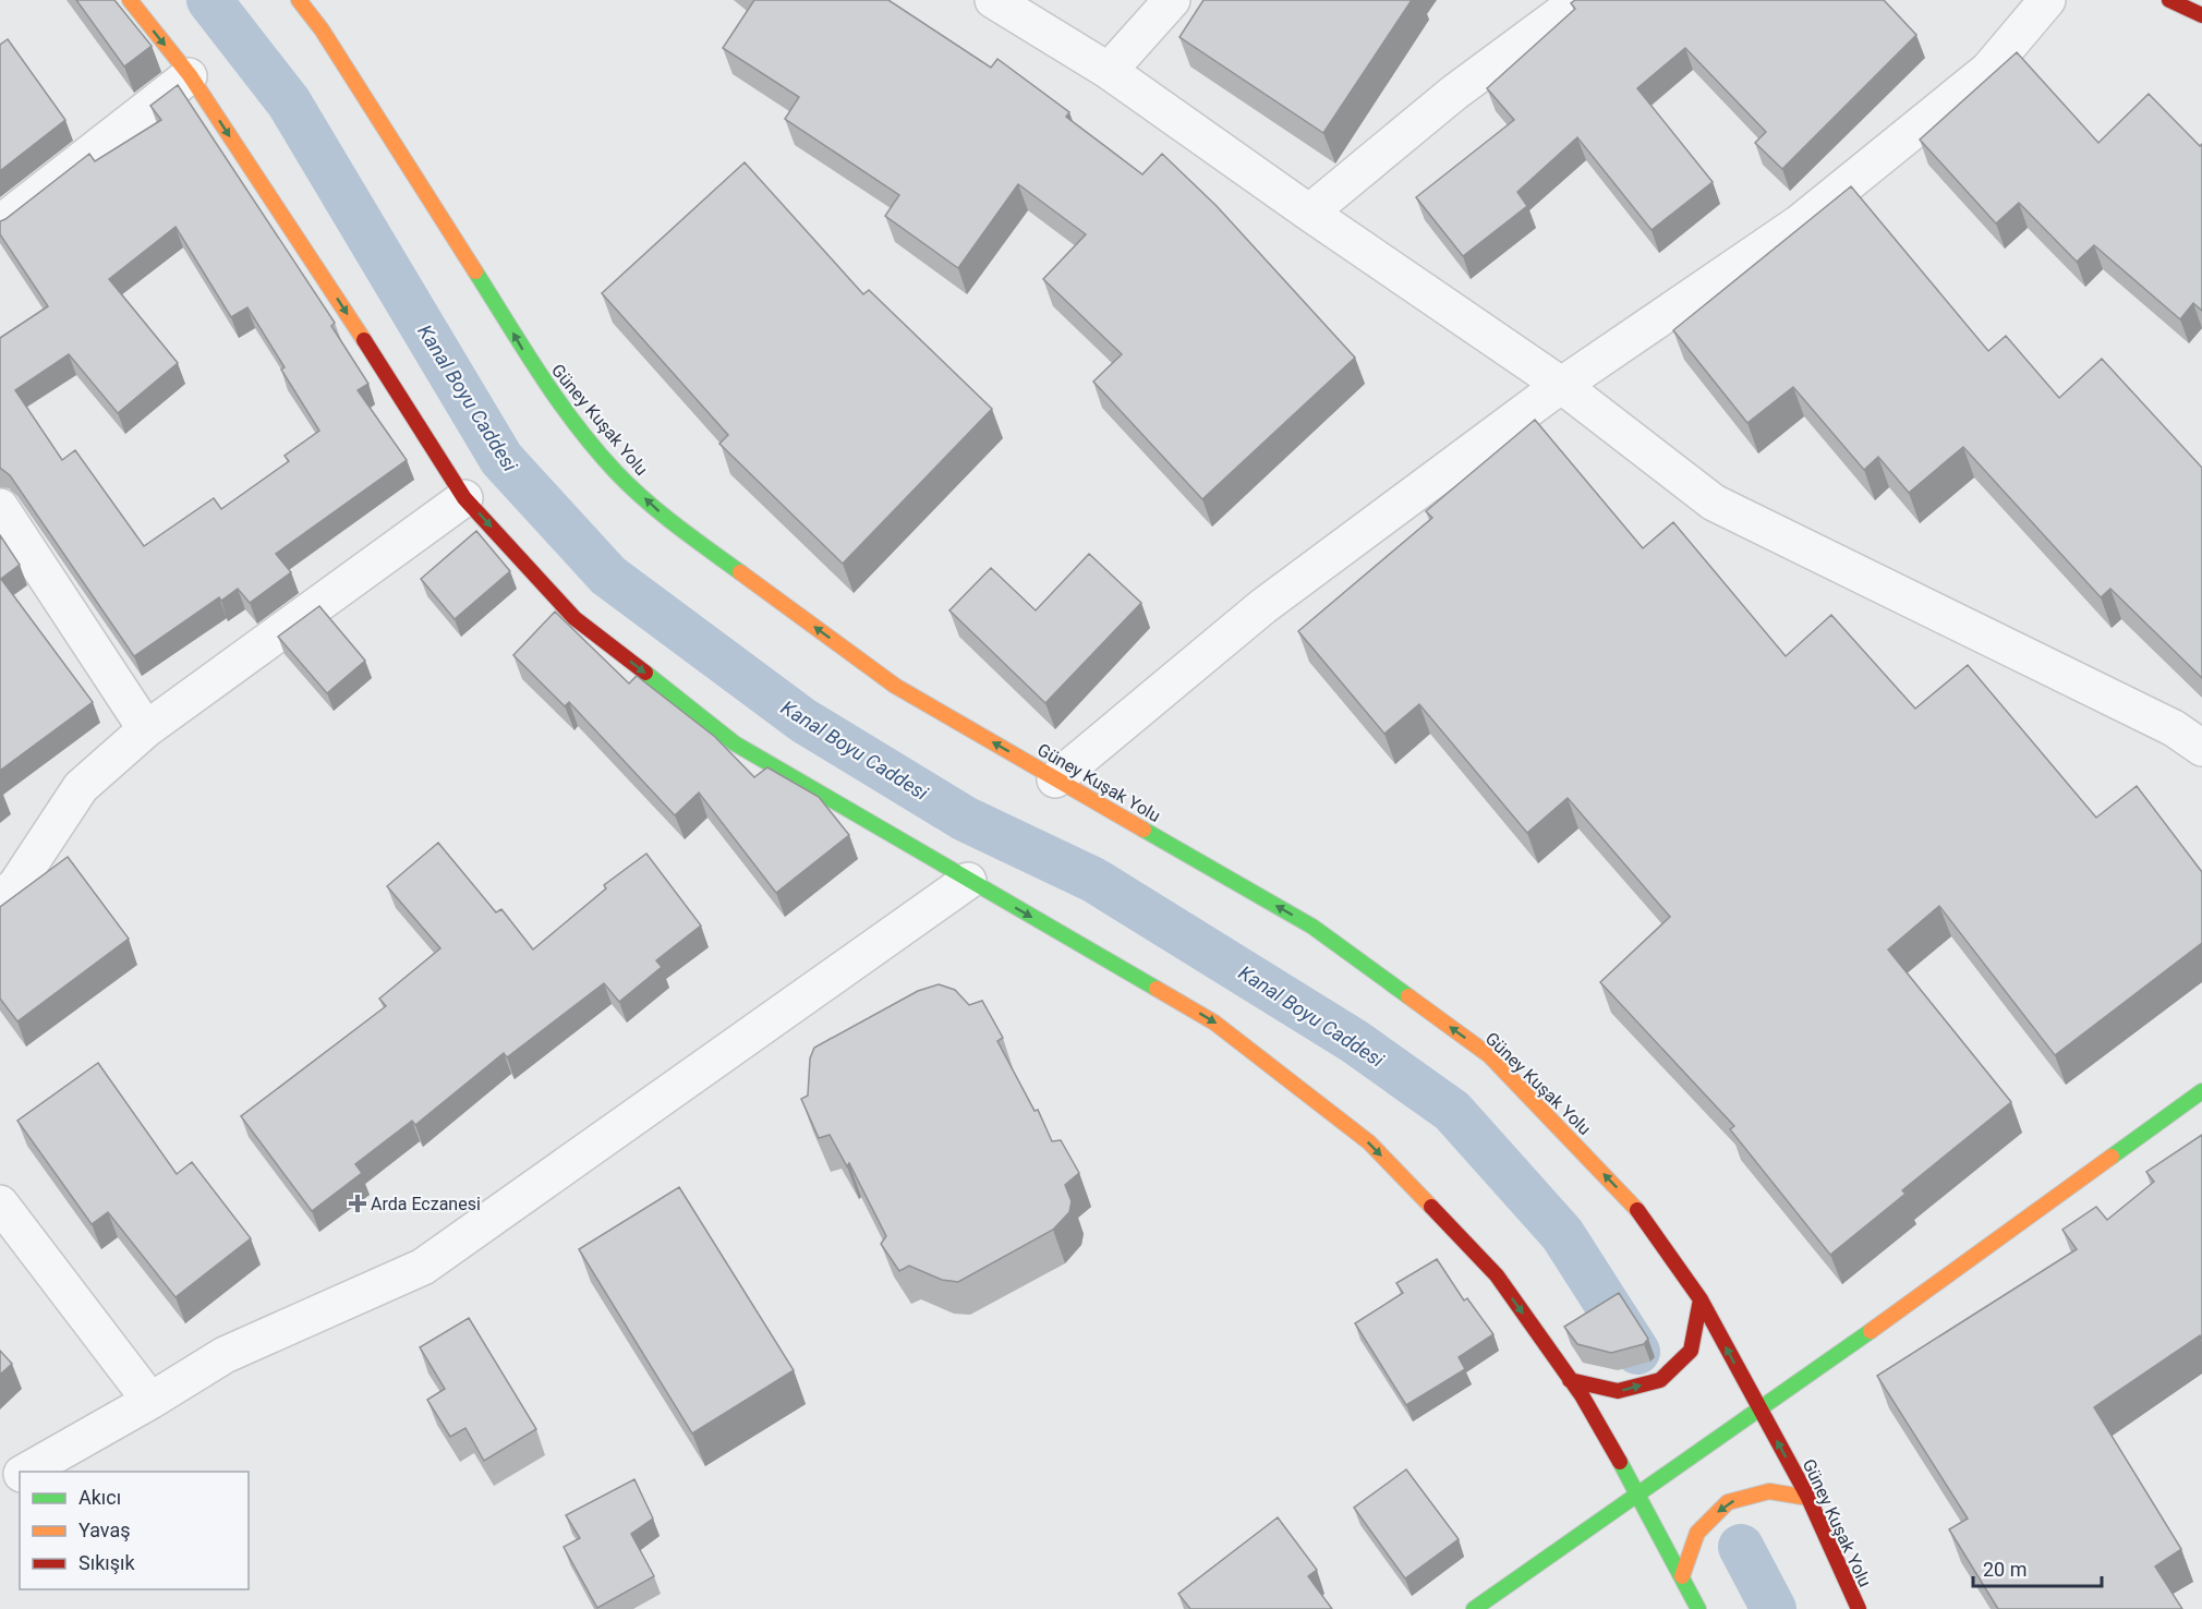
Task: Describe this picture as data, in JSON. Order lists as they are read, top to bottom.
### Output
{
  "streets": {
    "main road": ["Güney Kuşak Yolu"]
  },
  "water": ["Kanal Boyu Caddesi"],
  "places": {
    "health": ["Arda Eczanesi"]
  },
  "legend": ["Akıcı", "Yavaş", "Sıkışık"],
  "scale_bar": "20 m"
}
